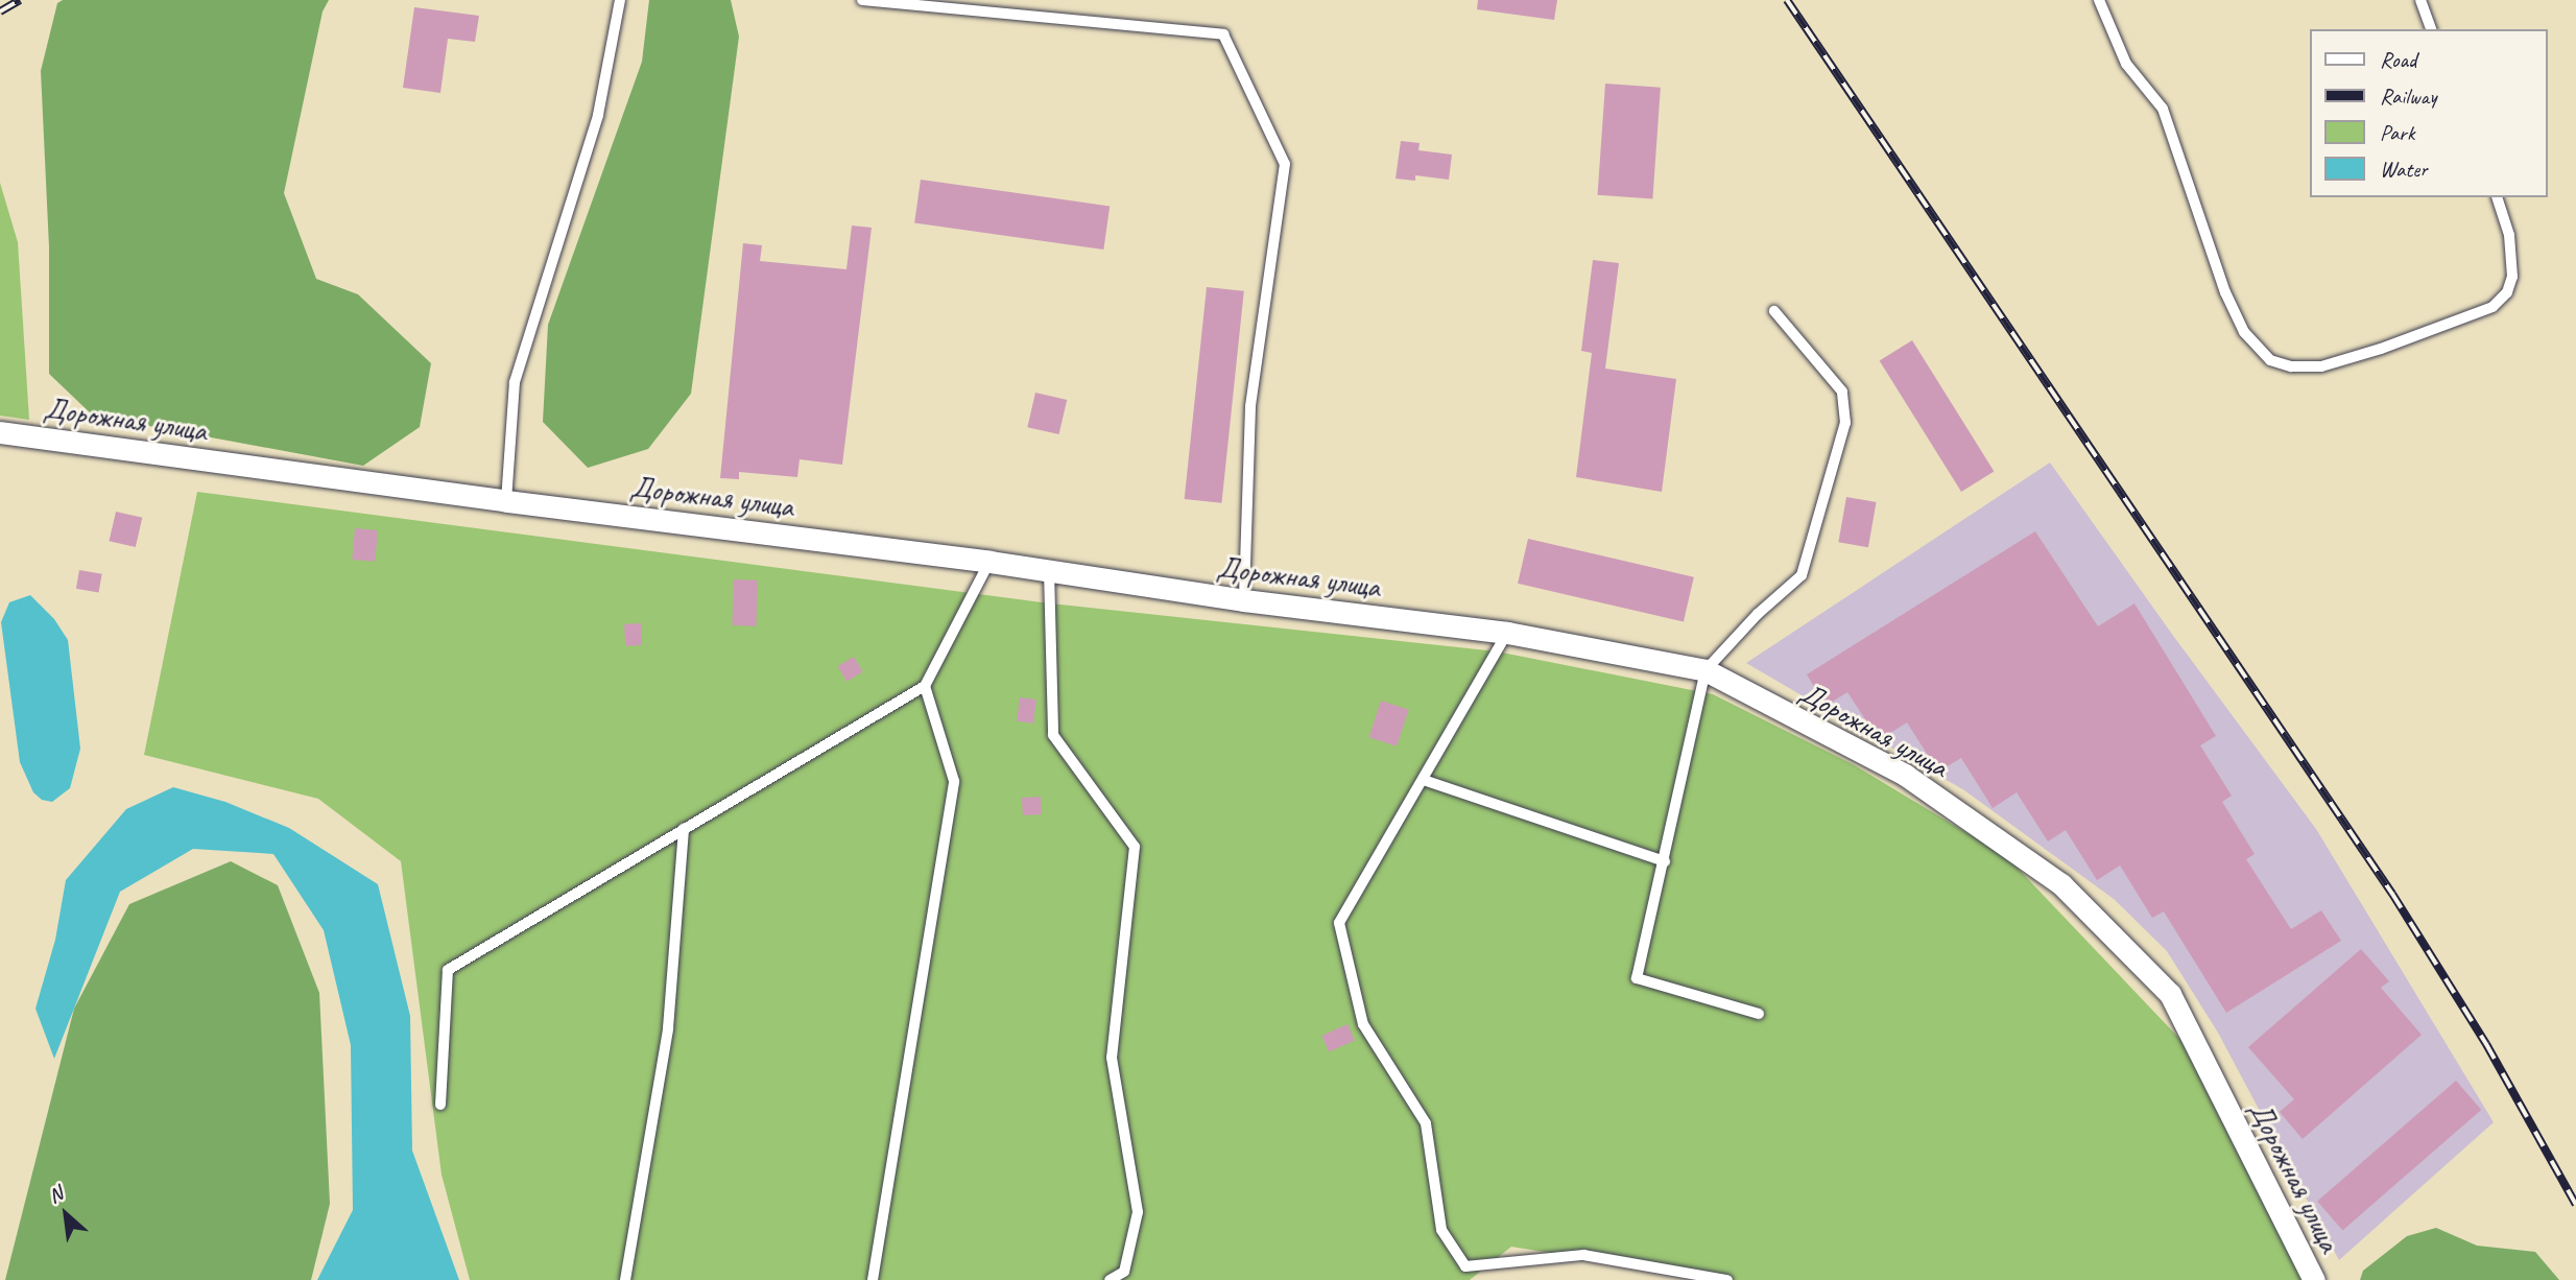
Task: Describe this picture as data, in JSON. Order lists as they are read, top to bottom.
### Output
{
  "streets": {
    "street": ["Дорожная улица"]
  },
  "legend": [
    "Road",
    "Railway",
    "Park",
    "Water"
  ],
  "north": "top left"
}
